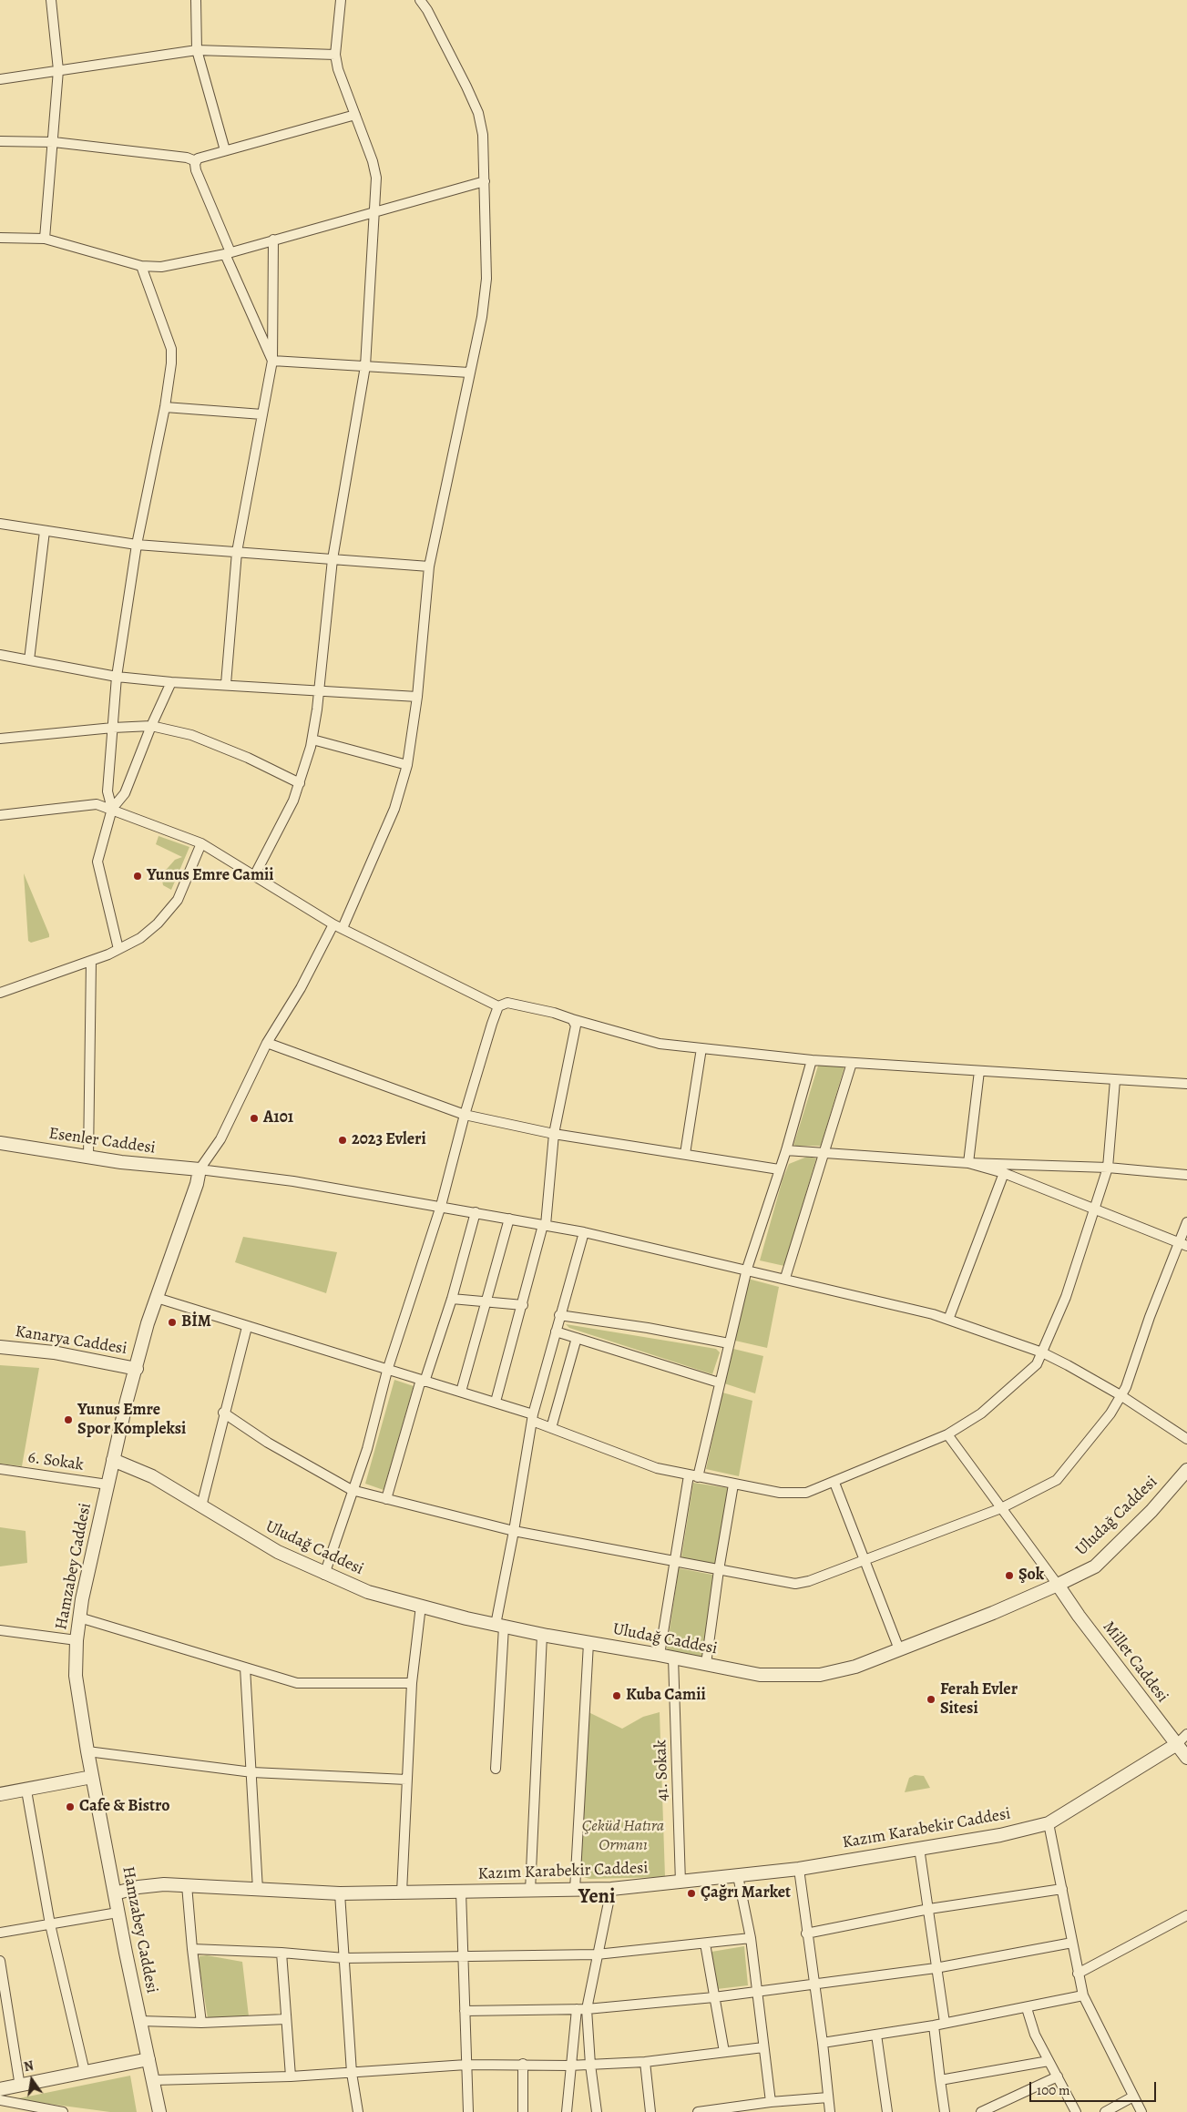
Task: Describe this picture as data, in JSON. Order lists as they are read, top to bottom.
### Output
{
  "streets": {
    "street": [
      "Esenler Caddesi",
      "Kanarya Caddesi",
      "6. Sokak",
      "Uludağ Caddesi",
      "Hamzabey Caddesi",
      "Millet Caddesi",
      "41. Sokak",
      "Kazım Karabekir Caddesi"
    ]
  },
  "crossings": [
    ["Esenler Caddesi", "Hamzabey Caddesi"],
    ["Kanarya Caddesi", "Hamzabey Caddesi"],
    ["6. Sokak", "Hamzabey Caddesi"],
    ["Uludağ Caddesi", "Hamzabey Caddesi"],
    ["Uludağ Caddesi", "Millet Caddesi"],
    ["Uludağ Caddesi", "41. Sokak"],
    ["Hamzabey Caddesi", "Kazım Karabekir Caddesi"],
    ["Millet Caddesi", "Kazım Karabekir Caddesi"],
    ["41. Sokak", "Kazım Karabekir Caddesi"]
  ],
  "districts": ["Yeni"],
  "parks": ["Çeküd Hatıra Ormanı"],
  "places": [
    "Yunus Emre Camii",
    "A101",
    "2023 Evleri",
    "BİM",
    "Yunus Emre Spor Kompleksi",
    "Şok",
    "Kuba Camii",
    "Ferah Evler Sitesi",
    "Cafe & Bistro",
    "Çağrı Market"
  ],
  "scale_bar": "100 m",
  "north": "top"
}
